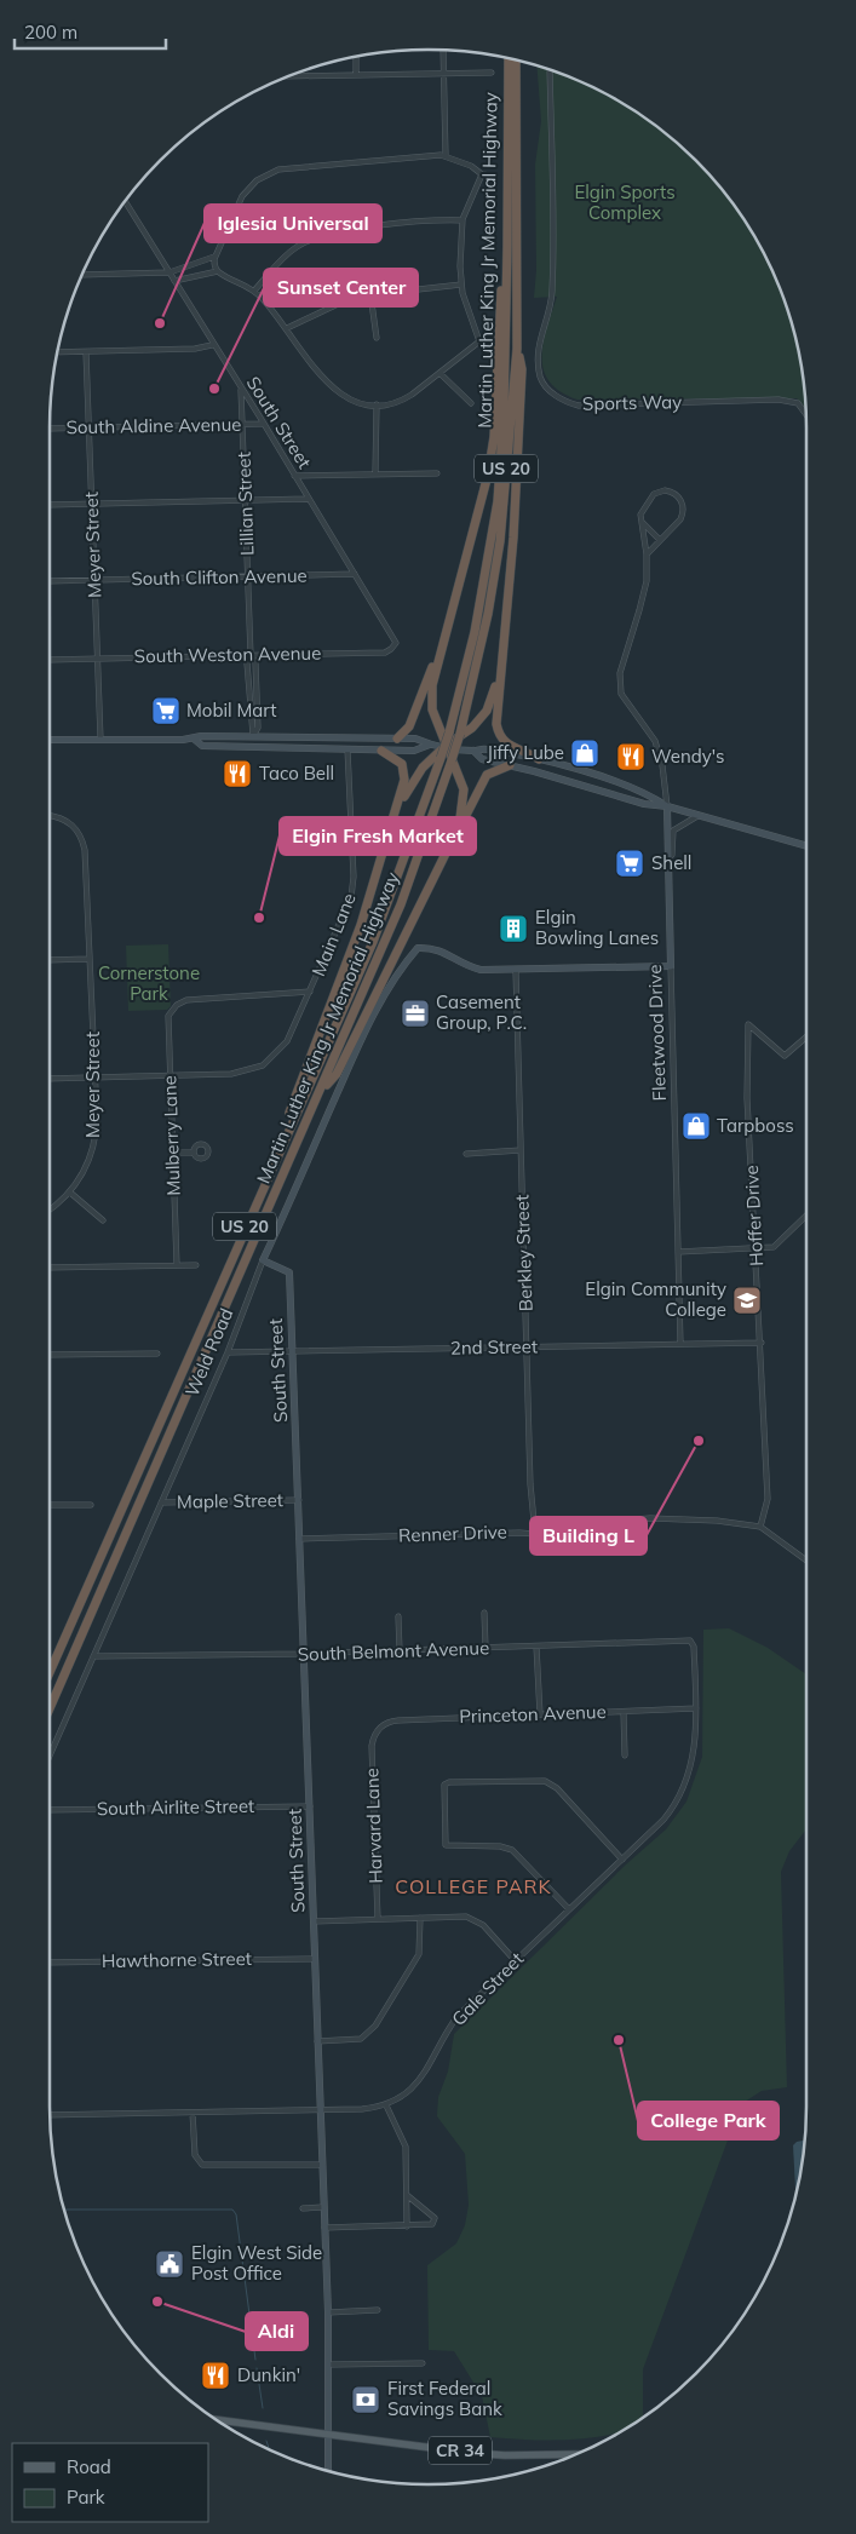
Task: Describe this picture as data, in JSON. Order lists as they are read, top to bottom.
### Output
{
  "streets": {
    "highway": ["Martin Luther King Jr Memorial Highway", "US 20"],
    "main road": ["CR 34"],
    "street": [
      "Sports Way",
      "South Street",
      "South Aldine Avenue",
      "Lillian Street",
      "Meyer Street",
      "South Clifton Avenue",
      "South Weston Avenue",
      "Main Lane",
      "Fleetwood Drive",
      "Mulberry Lane",
      "Hoffer Drive",
      "Berkley Street",
      "2nd Street",
      "Weld Road",
      "Maple Street",
      "Renner Drive",
      "South Belmont Avenue",
      "Princeton Avenue",
      "South Airlite Street",
      "Harvard Lane",
      "Hawthorne Street",
      "Gale Street"
    ]
  },
  "crossings": [
    ["South Street", "South Aldine Avenue"],
    ["South Street", "Lillian Street"],
    ["South Street", "South Clifton Avenue"],
    ["South Street", "South Weston Avenue"],
    ["South Street", "2nd Street"],
    ["South Street", "Weld Road"],
    ["South Street", "Maple Street"],
    ["South Street", "Renner Drive"],
    ["South Street", "South Belmont Avenue"],
    ["South Street", "South Airlite Street"],
    ["South Street", "Hawthorne Street"],
    ["South Street", "Gale Street"],
    ["South Street", "CR 34"],
    ["South Aldine Avenue", "Lillian Street"],
    ["South Aldine Avenue", "Meyer Street"],
    ["Lillian Street", "South Clifton Avenue"],
    ["Lillian Street", "South Weston Avenue"],
    ["Meyer Street", "South Clifton Avenue"],
    ["Meyer Street", "South Weston Avenue"],
    ["Main Lane", "Mulberry Lane"],
    ["Fleetwood Drive", "2nd Street"],
    ["Hoffer Drive", "2nd Street"],
    ["Hoffer Drive", "Renner Drive"],
    ["Berkley Street", "2nd Street"],
    ["Berkley Street", "Weld Road"],
    ["Berkley Street", "Renner Drive"],
    ["2nd Street", "Weld Road"],
    ["Weld Road", "Maple Street"],
    ["Weld Road", "South Belmont Avenue"],
    ["South Belmont Avenue", "Gale Street"],
    ["Princeton Avenue", "Harvard Lane"],
    ["Princeton Avenue", "Gale Street"]
  ],
  "districts": ["COLLEGE PARK"],
  "parks": ["Elgin Sports Complex", "Cornerstone Park"],
  "places": {
    "other": [
      "Iglesia Universal",
      "Sunset Center",
      "Elgin Fresh Market",
      "Building L",
      "College Park",
      "Aldi"
    ],
    "supermarket": ["Mobil Mart", "Shell"],
    "shop": ["Jiffy Lube", "Tarpboss"],
    "restaurant": ["Wendy's", "Taco Bell", "Dunkin'"],
    "building": ["Elgin Bowling Lanes"],
    "office": ["Casement Group, P.C."],
    "school or university": ["Elgin Community College"],
    "public building": ["Elgin West Side Post Office"],
    "bank": ["First Federal Savings Bank"]
  },
  "legend": ["Road", "Park"],
  "scale_bar": "200 m"
}
